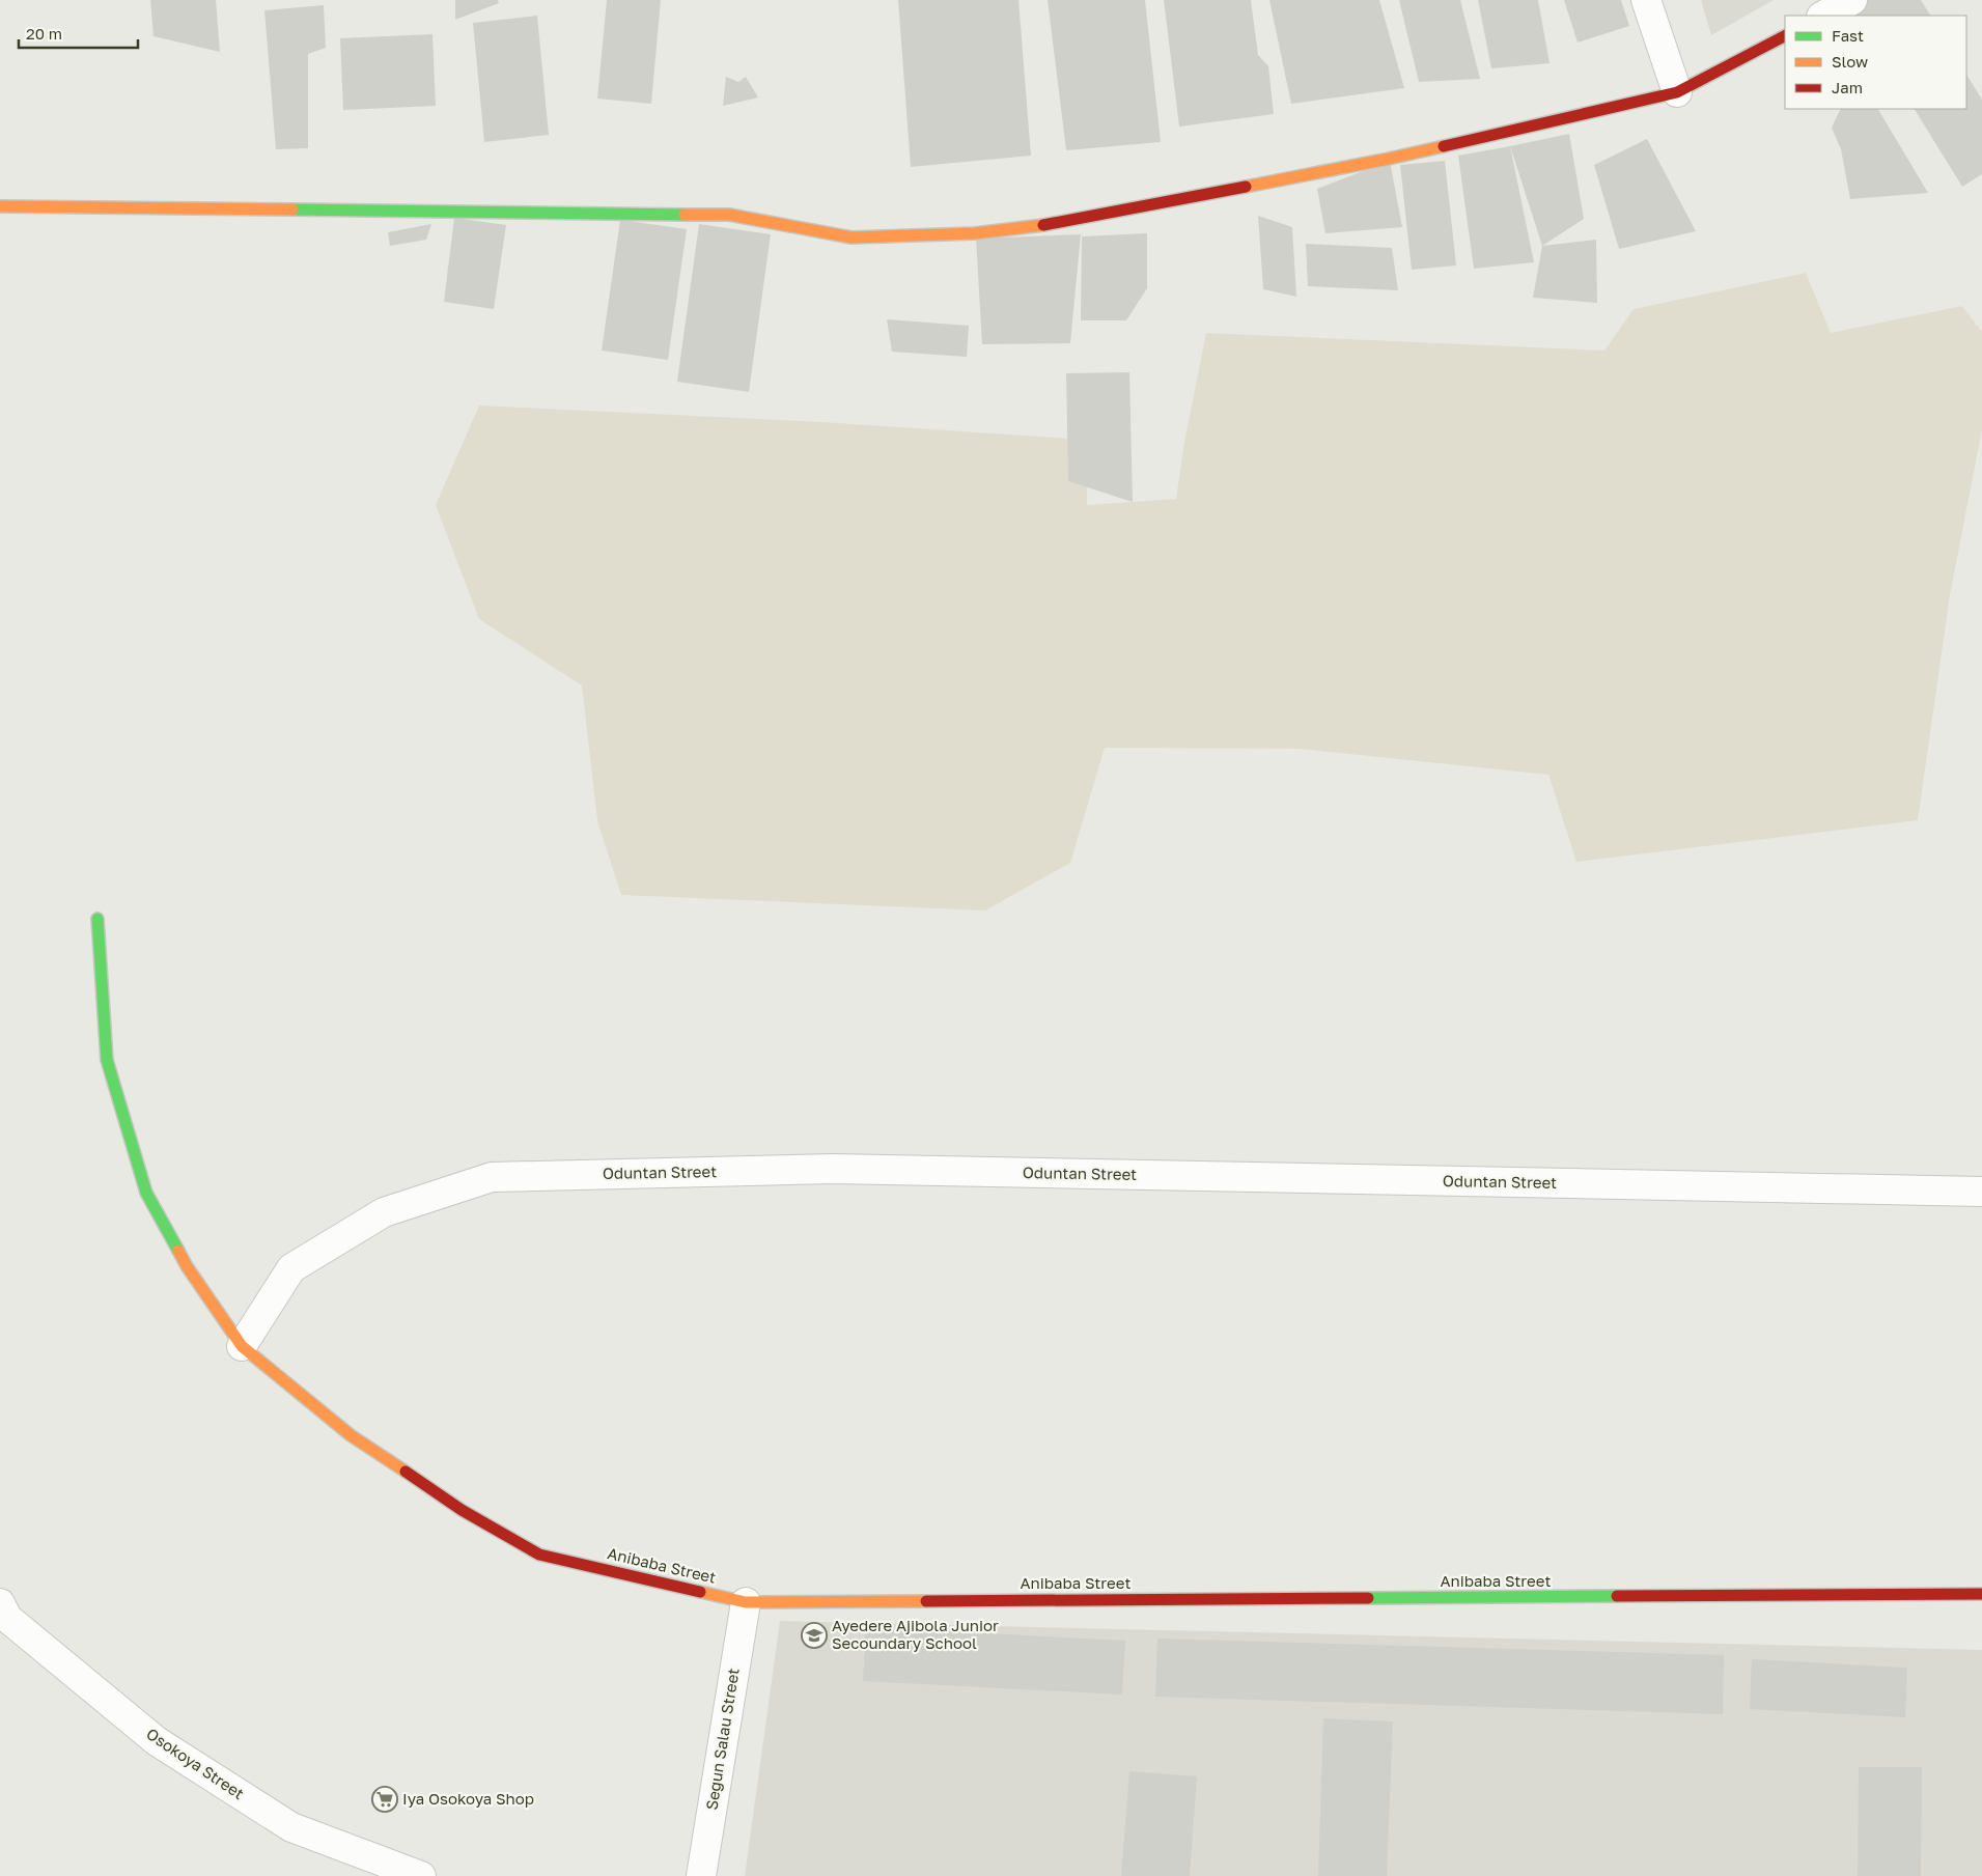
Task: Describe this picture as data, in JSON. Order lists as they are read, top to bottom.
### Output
{
  "streets": {
    "street": [
      "Oduntan Street",
      "Anibaba Street",
      "Segun Salau Street",
      "Osokoya Street"
    ]
  },
  "crossings": [
    ["Oduntan Street", "Anibaba Street"],
    ["Anibaba Street", "Segun Salau Street"]
  ],
  "places": {
    "school or university": ["Ayedere Ajibola Junior Secoundary School"],
    "supermarket": ["Iya Osokoya Shop"]
  },
  "legend": ["Fast", "Slow", "Jam"],
  "scale_bar": "20 m"
}
